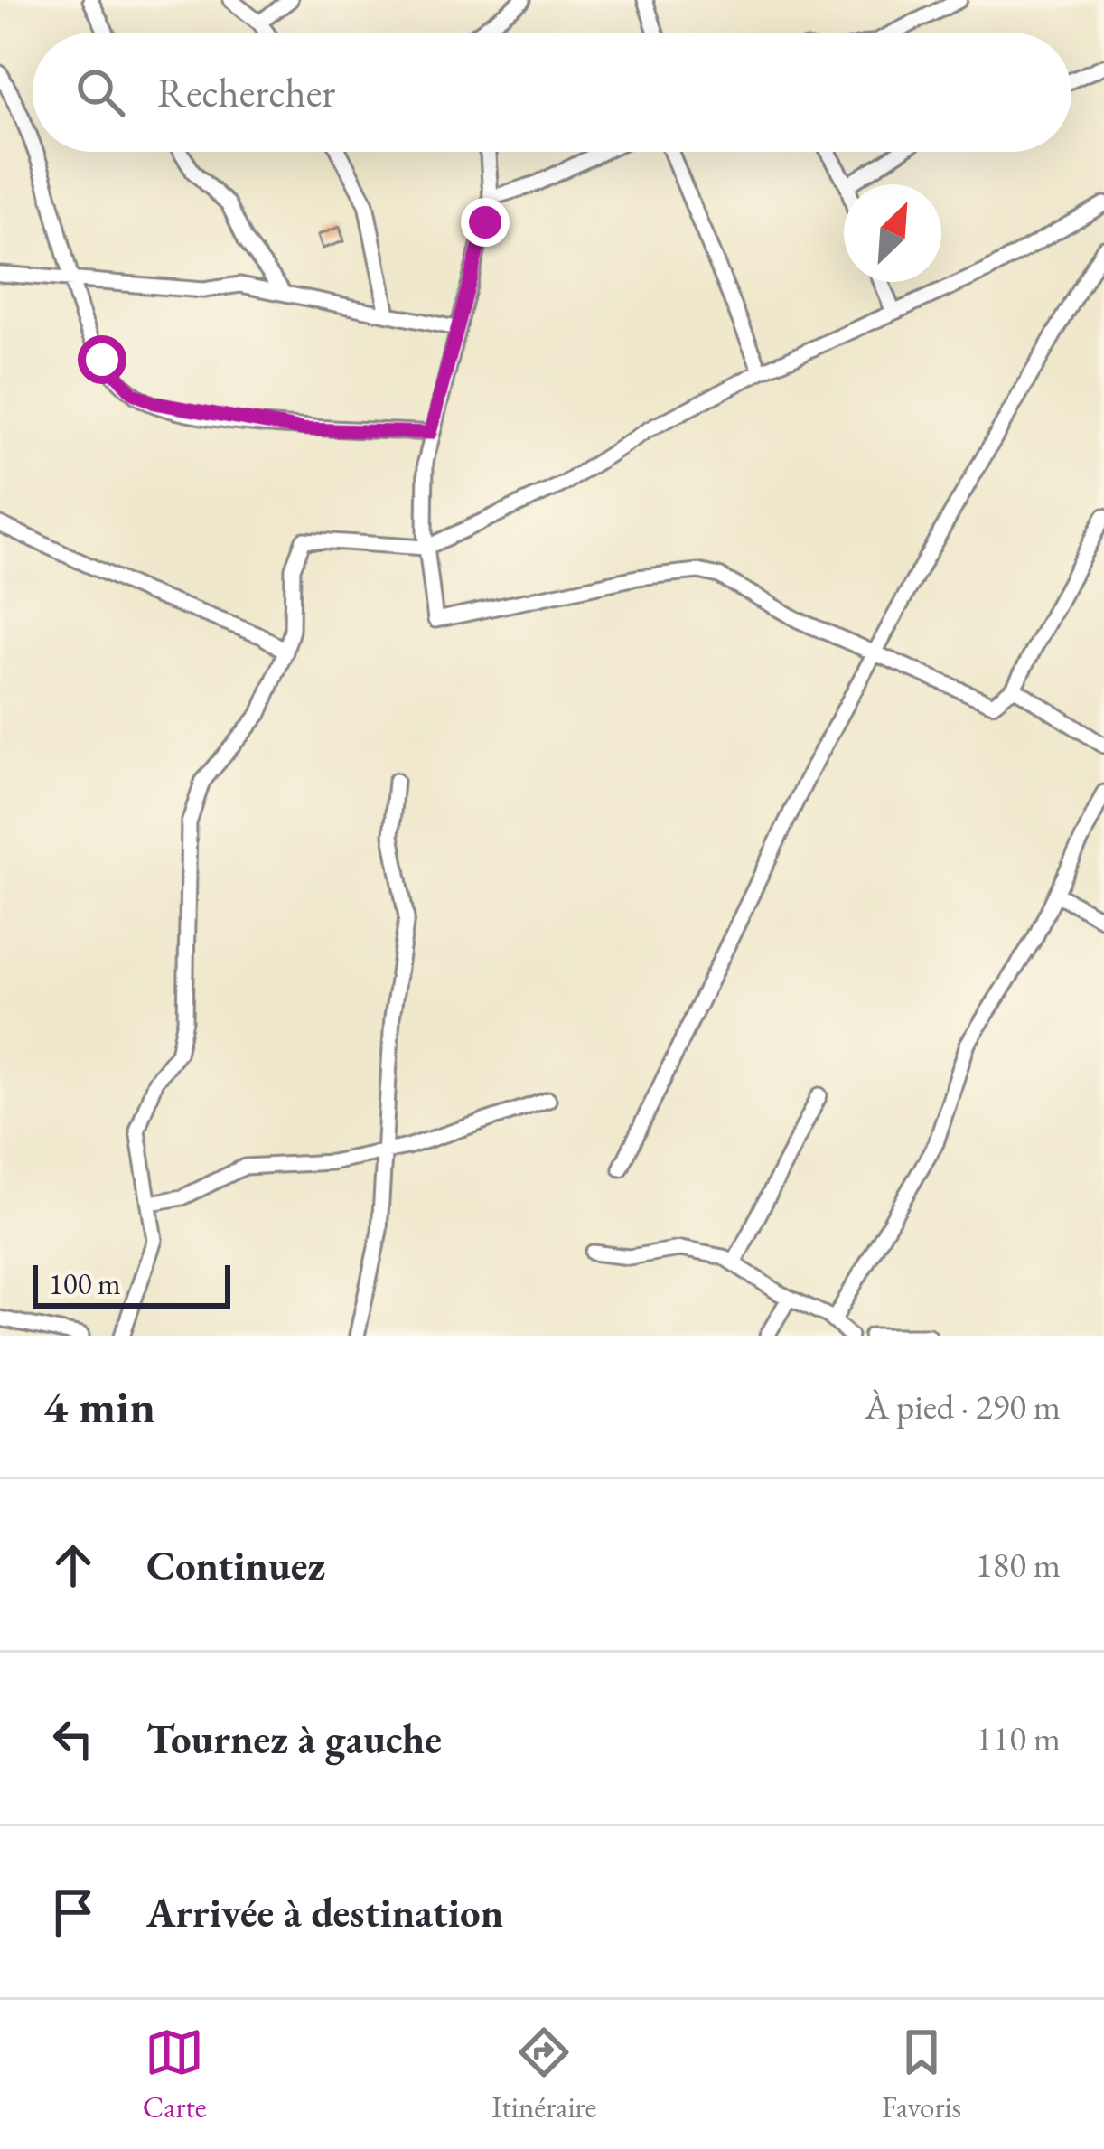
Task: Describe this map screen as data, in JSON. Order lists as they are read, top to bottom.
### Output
{
  "scale_bar": "100 m",
  "north": "top right",
  "page": {
    "search": "Rechercher",
    "scale": "100 m",
    "heading": ["4 min", "À pied · 290 m"],
    "list": [
      ["Continuez", "180 m"],
      ["Tournez à gauche", "110 m"],
      "Arrivée à destination"
    ],
    "nav": ["Carte", "Itinéraire", "Favoris"]
  }
}
